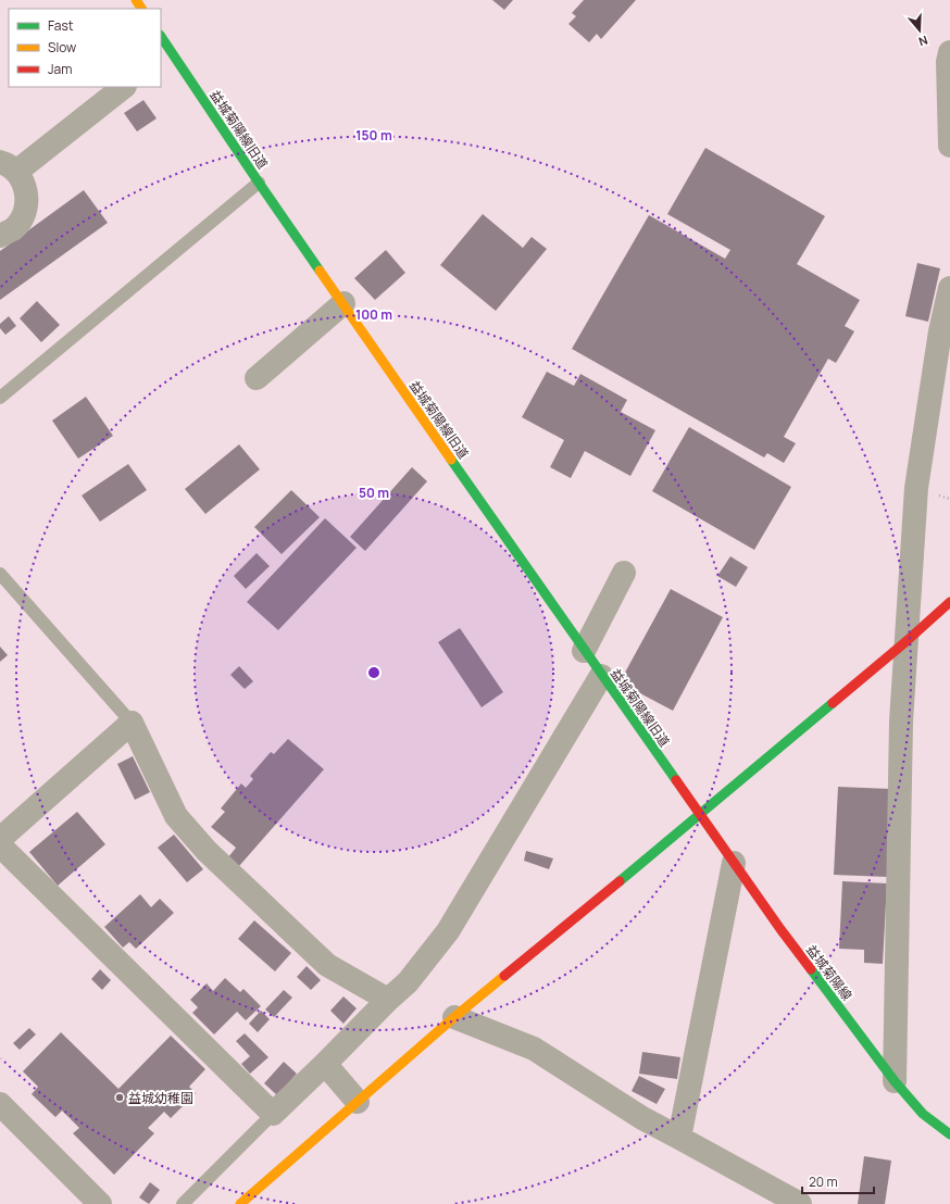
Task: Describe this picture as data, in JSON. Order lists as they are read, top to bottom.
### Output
{
  "streets": {
    "street": ["益城菊陽線旧道", "益城菊陽線"]
  },
  "crossings": [
    ["益城菊陽線旧道", "益城菊陽線"]
  ],
  "places": ["益城幼稚園"],
  "legend": ["Fast", "Slow", "Jam"],
  "scale_bar": "20 m",
  "north": "bottom",
  "rings": ["150 m", "100 m", "50 m"]
}
